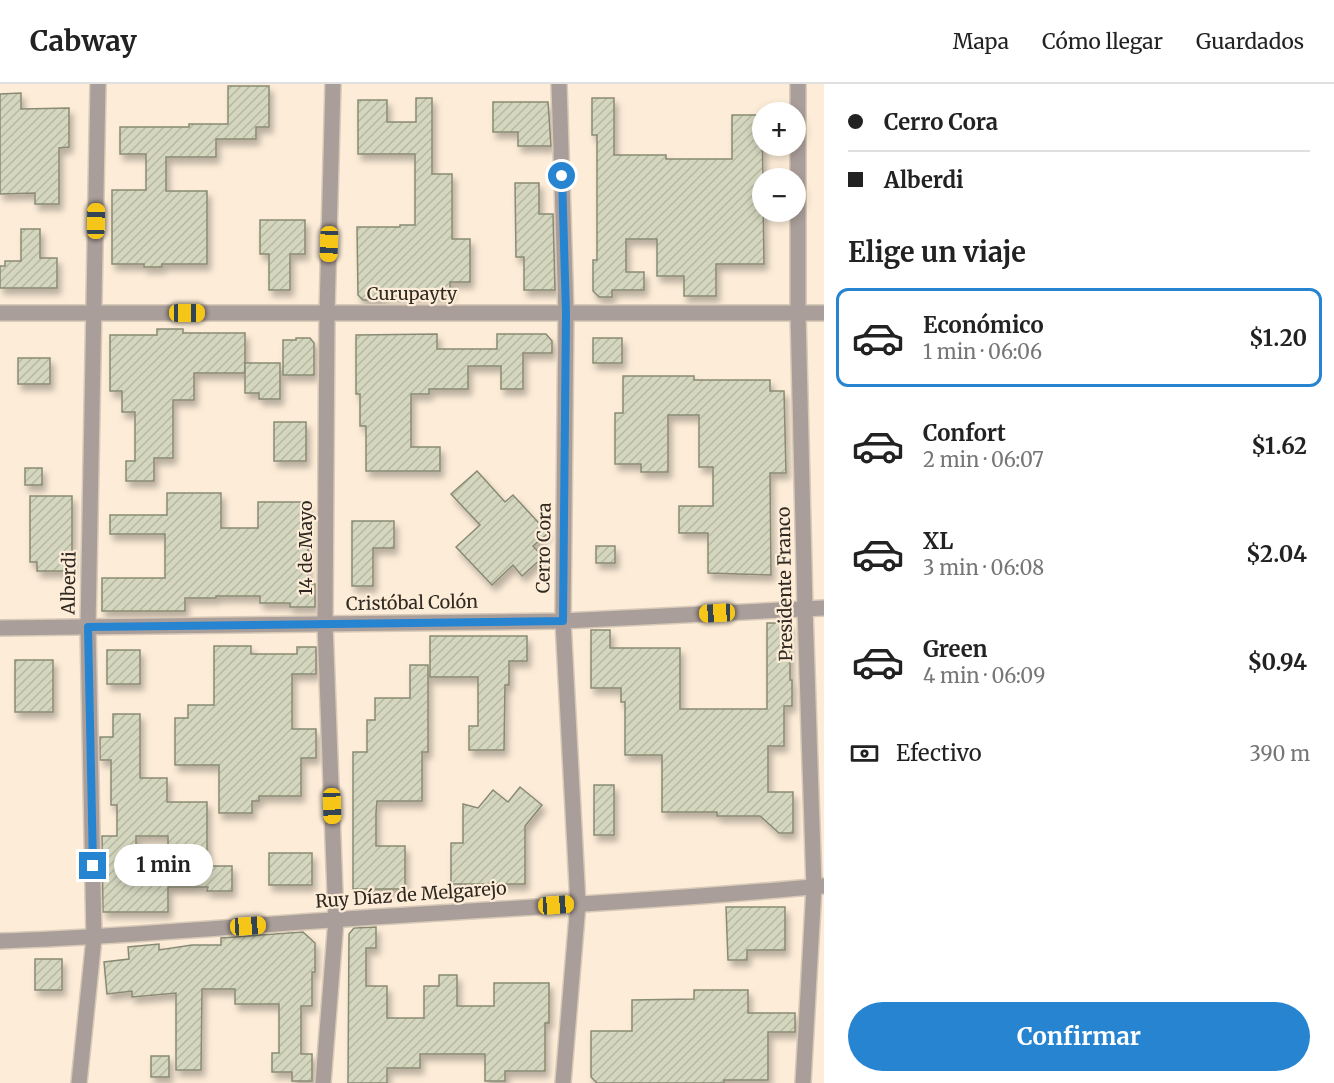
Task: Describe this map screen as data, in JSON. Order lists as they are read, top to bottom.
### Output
{
  "streets": {
    "street": [
      "Curupayty",
      "14 de Mayo",
      "Cerro Cora",
      "Alberdi",
      "Presidente Franco",
      "Cristóbal Colón",
      "Ruy Díaz de Melgarejo"
    ]
  },
  "crossings": [
    ["Curupayty", "14 de Mayo"],
    ["Curupayty", "Cerro Cora"],
    ["Curupayty", "Alberdi"],
    ["Curupayty", "Presidente Franco"],
    ["14 de Mayo", "Cristóbal Colón"],
    ["14 de Mayo", "Ruy Díaz de Melgarejo"],
    ["Cerro Cora", "Cristóbal Colón"],
    ["Cerro Cora", "Ruy Díaz de Melgarejo"],
    ["Alberdi", "Cristóbal Colón"],
    ["Alberdi", "Ruy Díaz de Melgarejo"],
    ["Presidente Franco", "Cristóbal Colón"],
    ["Presidente Franco", "Ruy Díaz de Melgarejo"]
  ],
  "page": {
    "header": "Cabway",
    "nav": ["Mapa", "Cómo llegar", "Guardados"],
    "banner": ["Cerro Cora", "Alberdi"],
    "map_buttons": ["+", "−"],
    "heading": "Elige un viaje",
    "list": [
      {
        "name": "Económico",
        "note": "1 min · 06:06",
        "value": "$1.20"
      },
      {
        "name": "Confort",
        "note": "2 min · 06:07",
        "value": "$1.62"
      },
      {
        "name": "XL",
        "note": "3 min · 06:08",
        "value": "$2.04"
      },
      {
        "name": "Green",
        "note": "4 min · 06:09",
        "value": "$0.94"
      }
    ],
    "pay": ["Efectivo", "390 m"],
    "bubble": "1 min",
    "buttons": "Confirmar"
  }
}
